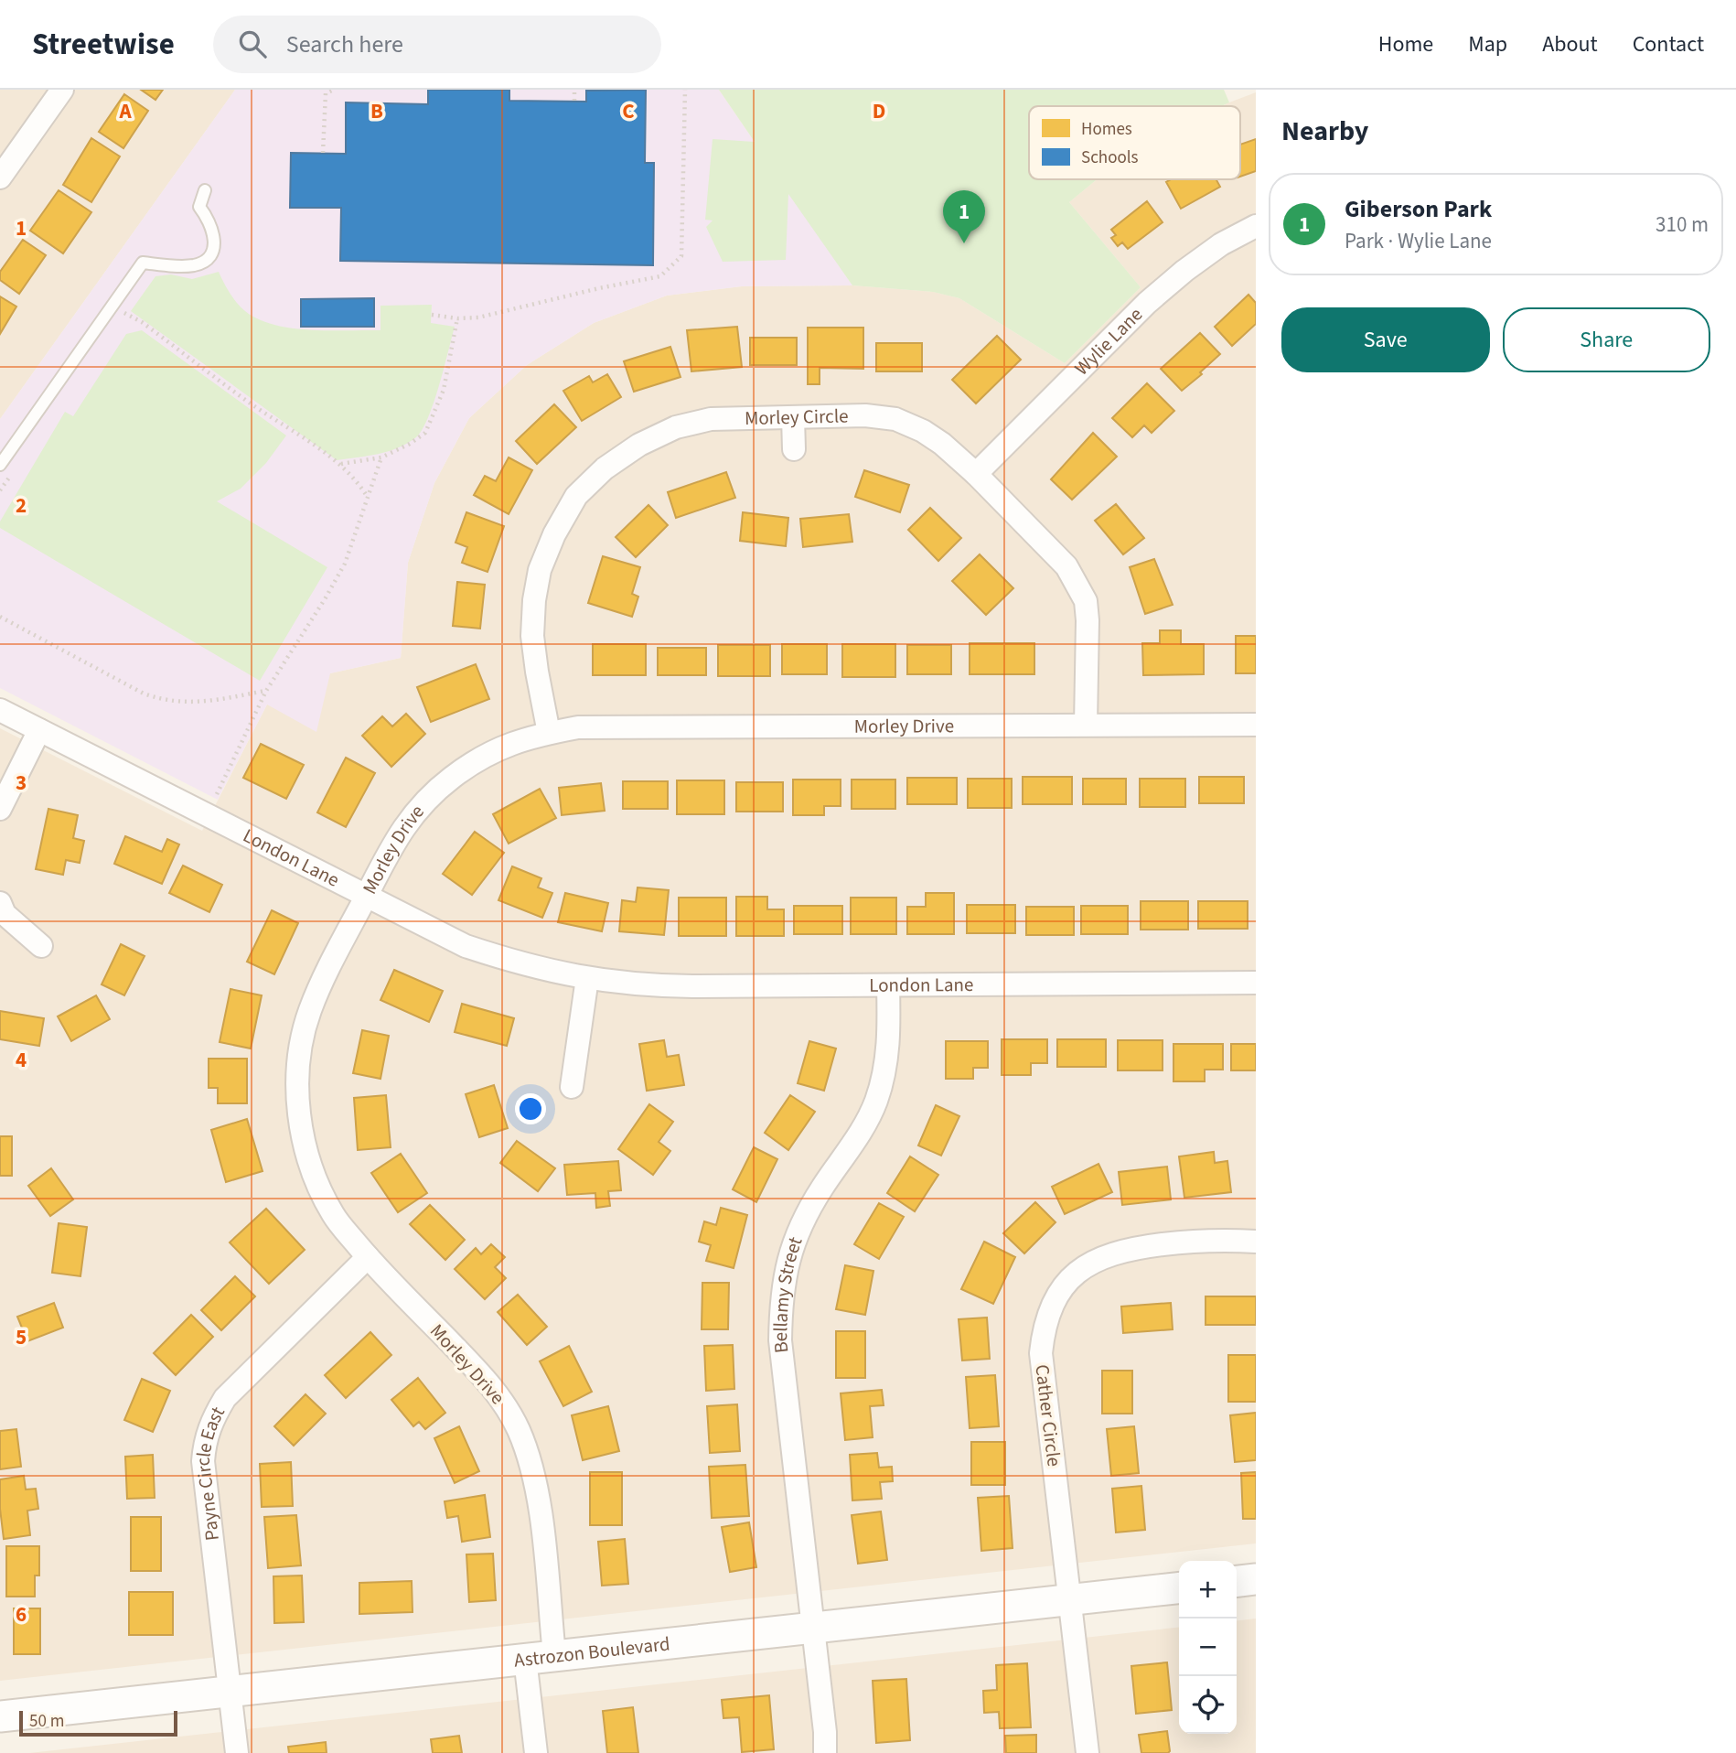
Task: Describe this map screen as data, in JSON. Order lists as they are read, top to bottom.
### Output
{
  "streets": {
    "main road": ["Astrozon Boulevard"],
    "street": [
      "Wylie Lane",
      "Morley Circle",
      "Morley Drive",
      "London Lane",
      "Bellamy Street",
      "Cather Circle",
      "Payne Circle East"
    ]
  },
  "crossings": [
    ["Wylie Lane", "Morley Circle"],
    ["Morley Circle", "Morley Drive"],
    ["Morley Drive", "London Lane"],
    ["Morley Drive", "Payne Circle East"],
    ["Morley Drive", "Astrozon Boulevard"],
    ["London Lane", "Bellamy Street"],
    ["Bellamy Street", "Astrozon Boulevard"],
    ["Cather Circle", "Astrozon Boulevard"],
    ["Payne Circle East", "Astrozon Boulevard"]
  ],
  "legend": ["Homes", "Schools"],
  "scale_bar": "50 m",
  "page": {
    "header": "Streetwise",
    "search": "Search here",
    "nav": [
      "Home",
      "Map",
      "About",
      "Contact"
    ],
    "heading": "Nearby",
    "list": [
      {
        "mark": "1",
        "name": "Giberson Park",
        "note": "Park · Wylie Lane",
        "value": "310 m"
      }
    ],
    "pins": "1",
    "buttons": ["Save", "Share"],
    "map_buttons": ["+", "−"],
    "scale": "50 m"
  },
  "grid": {
    "columns": [
      "A",
      "B",
      "C",
      "D"
    ],
    "rows": [
      "1",
      "2",
      "3",
      "4",
      "5",
      "6"
    ]
  }
}
